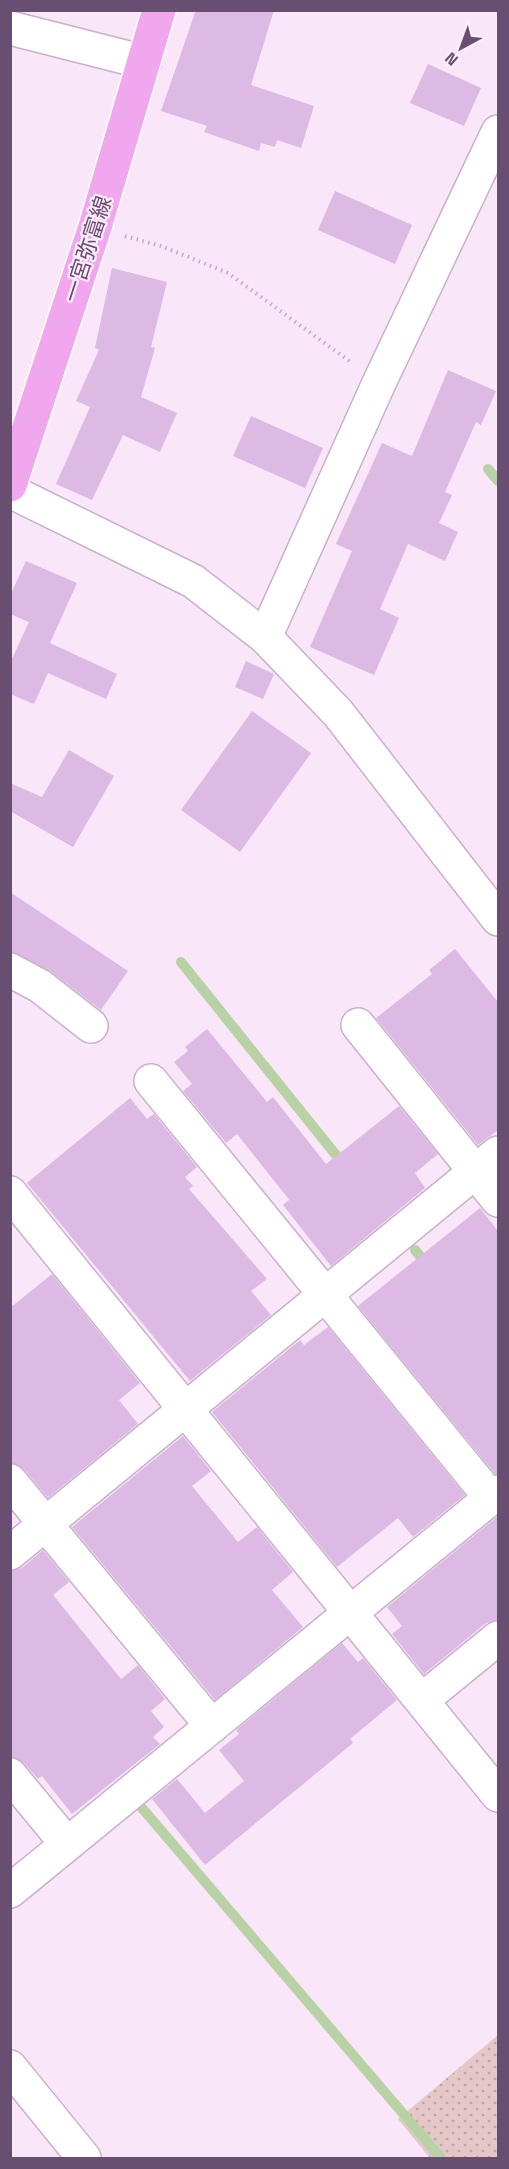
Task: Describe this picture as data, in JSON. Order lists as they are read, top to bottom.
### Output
{
  "streets": {
    "main road": ["一宮弥富線"]
  },
  "north": "bottom left"
}
